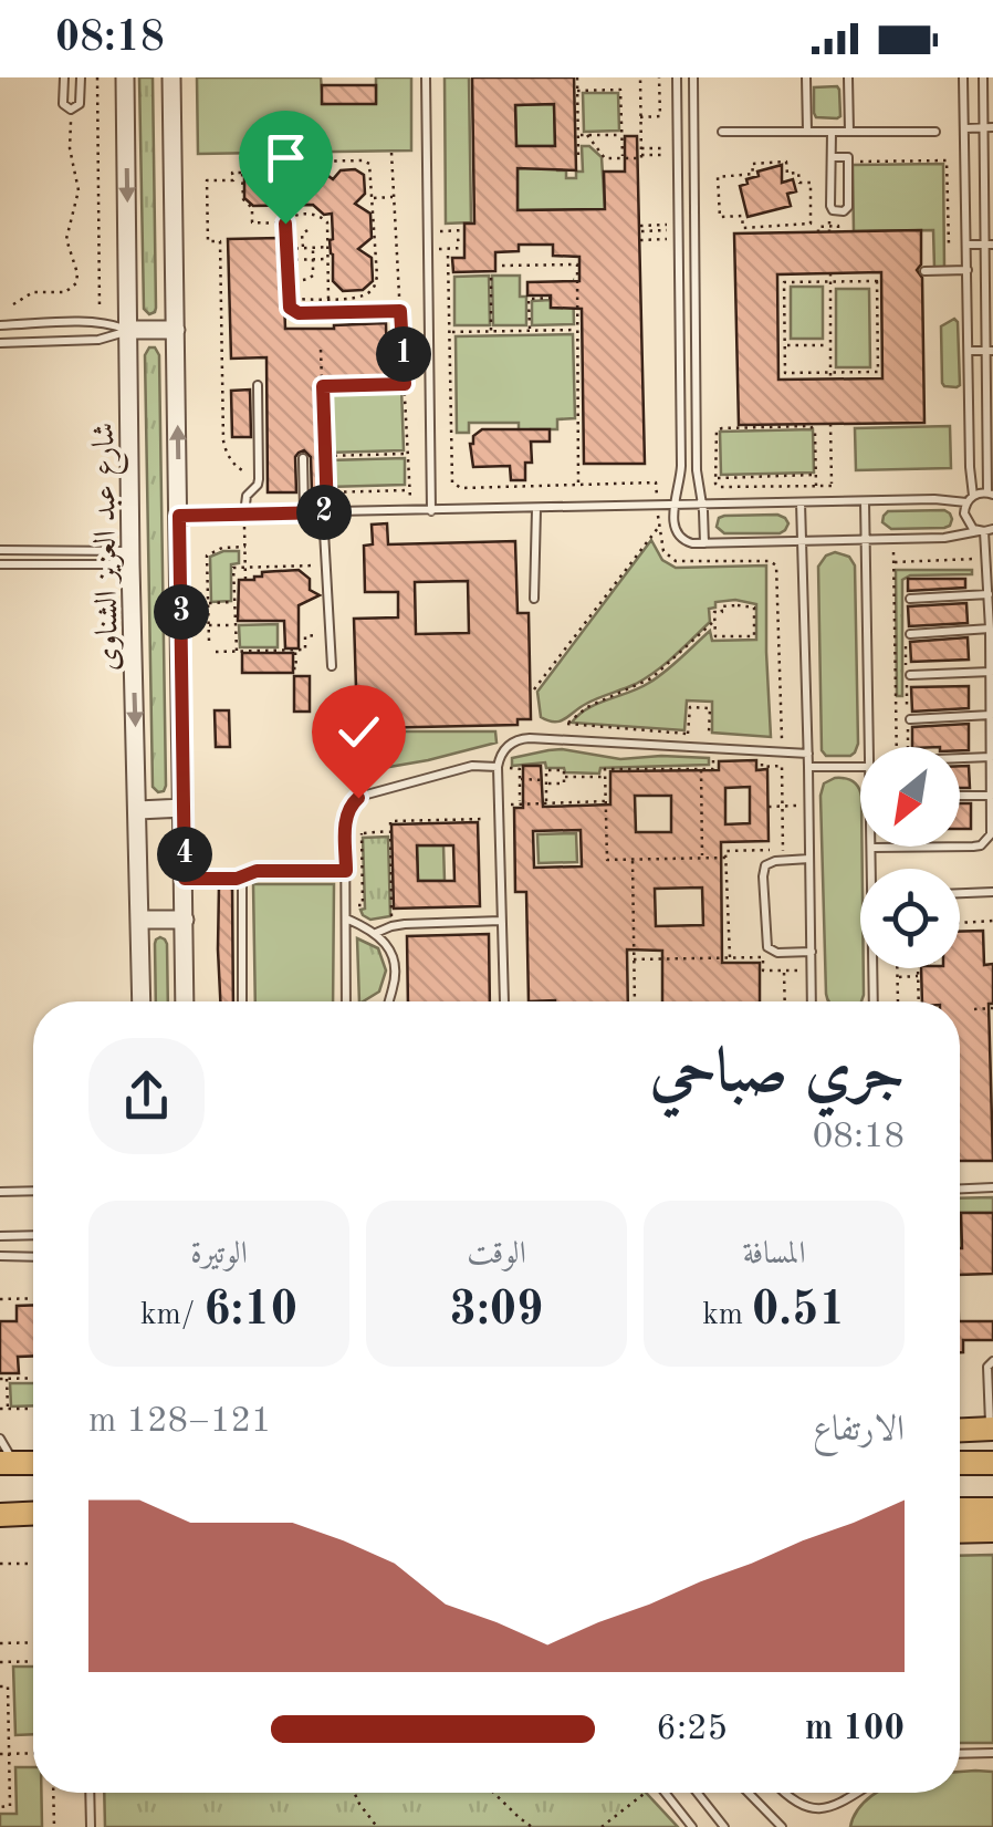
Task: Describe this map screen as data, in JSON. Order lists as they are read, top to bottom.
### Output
{
  "streets": {
    "street": ["شارع عبد العزيز الشناوى"]
  },
  "north": "bottom left",
  "page": {
    "status": "08:18",
    "pins": [
      "1",
      "2",
      "3",
      "4"
    ],
    "heading": ["جري صباحي", "08:18"],
    "stats": [
      ["المسافة", "0.51 km"],
      ["الوقت", "3:09"],
      ["الوتيرة", "6:10 /km"]
    ],
    "chart": ["الارتفاع", "121–128 m"],
    "list": [
      {
        "name": "100 m",
        "note": "6:25"
      }
    ]
  }
}
